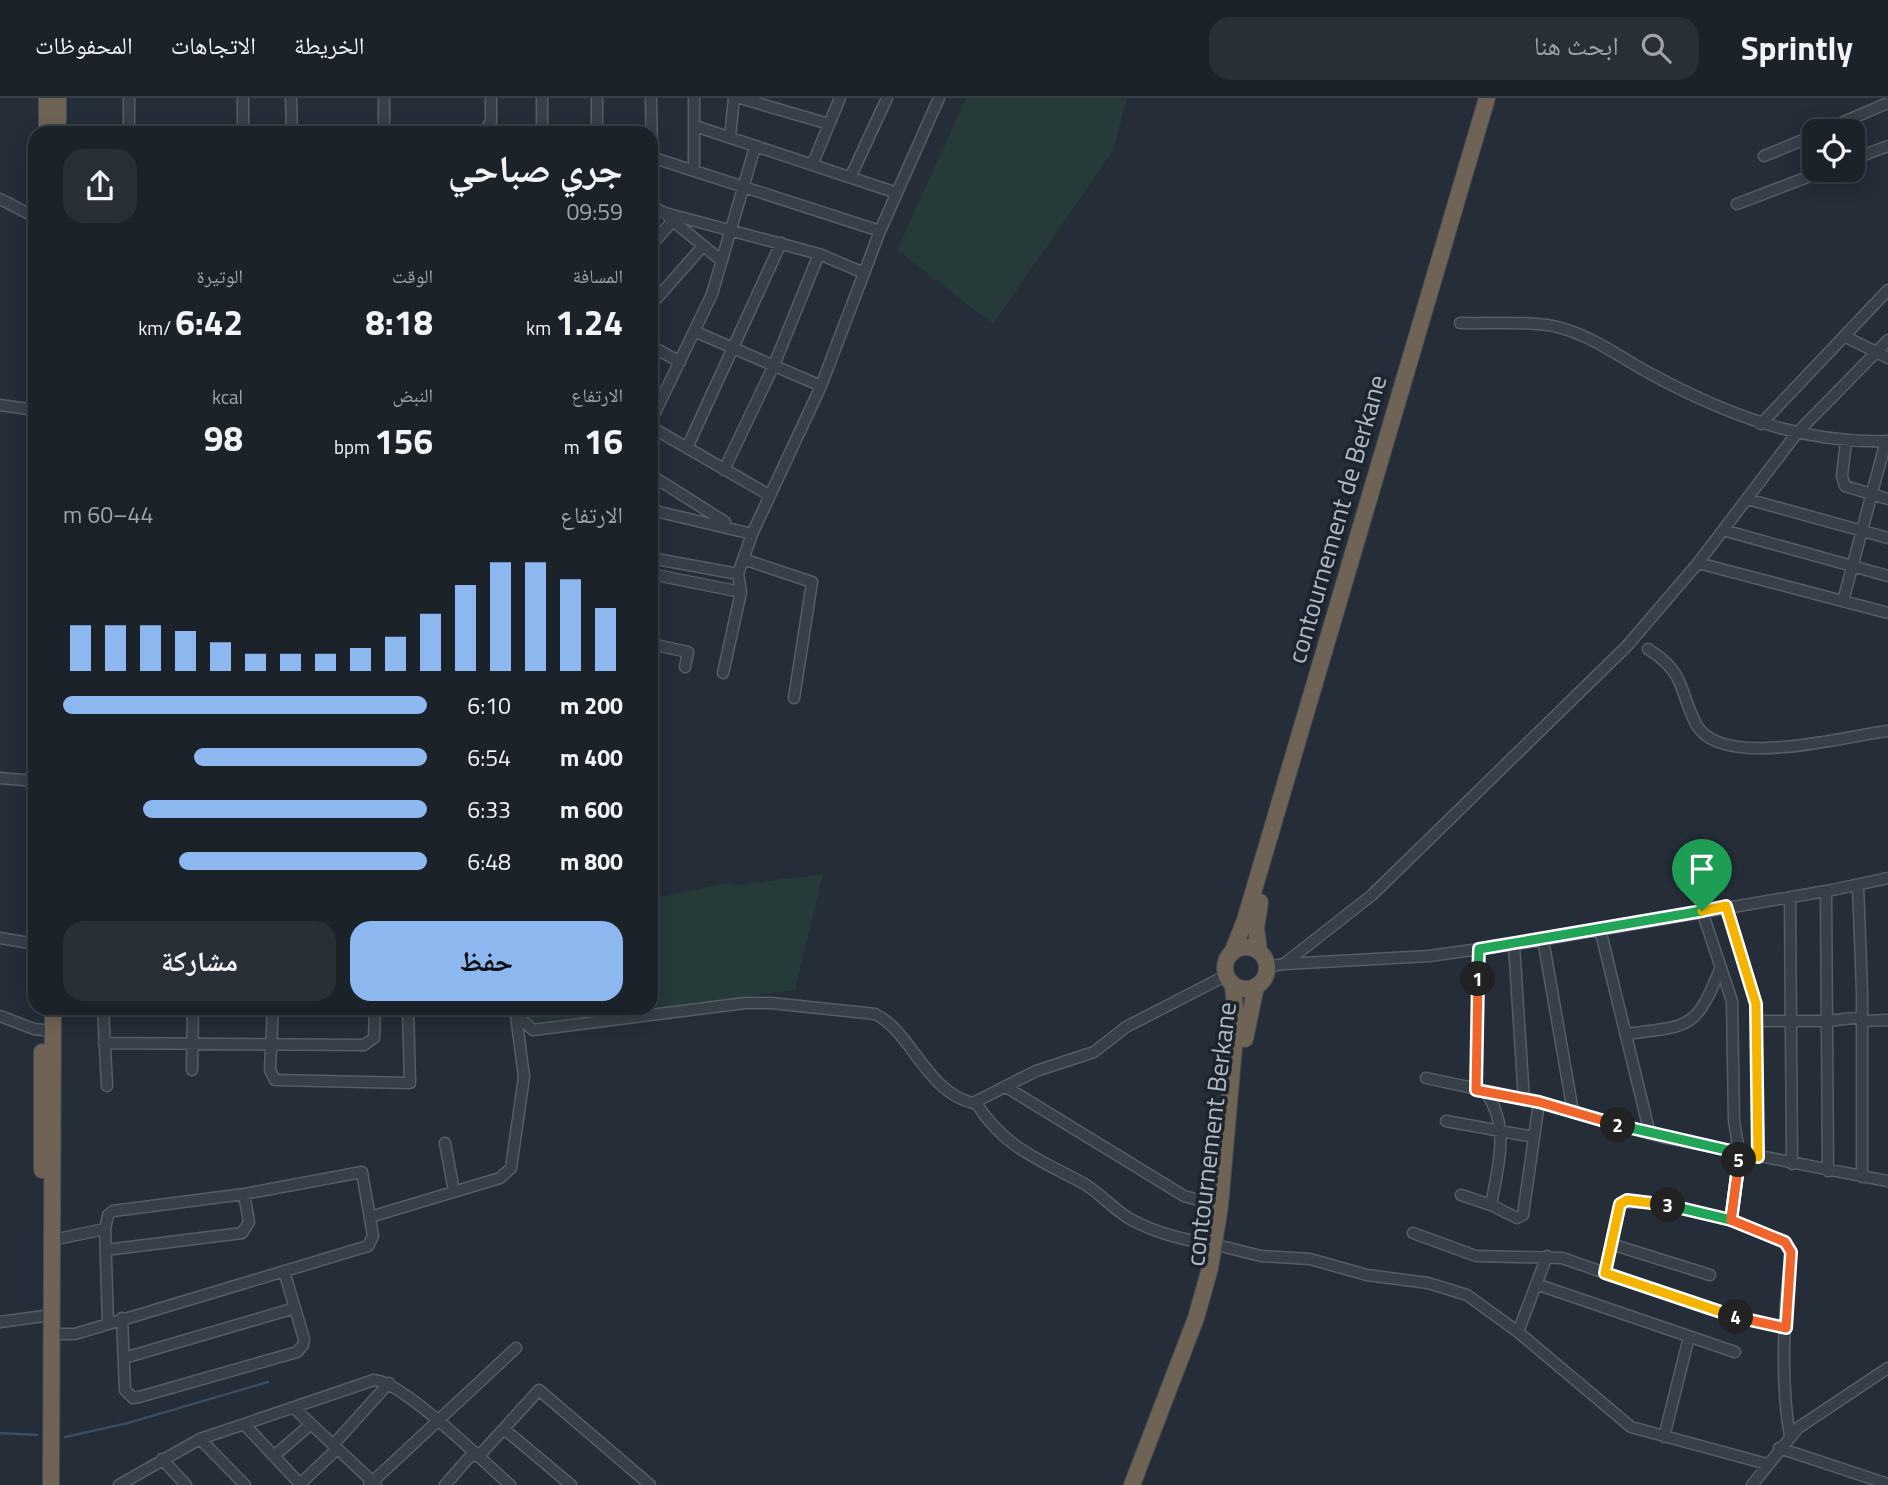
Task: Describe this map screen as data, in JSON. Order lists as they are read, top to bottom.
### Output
{
  "streets": {
    "highway": ["contournement de Berkane", "contournement Berkane"]
  },
  "crossings": [
    ["contournement de Berkane", "contournement Berkane"]
  ],
  "page": {
    "header": "Sprintly",
    "search": "ابحث هنا",
    "nav": ["الخريطة", "الاتجاهات", "المحفوظات"],
    "heading": ["جري صباحي", "09:59"],
    "stats": [
      ["المسافة", "1.24 km"],
      ["الوقت", "8:18"],
      ["الوتيرة", "6:42 /km"],
      ["الارتفاع", "16 m"],
      ["النبض", "156 bpm"],
      ["kcal", "98"]
    ],
    "chart": ["الارتفاع", "44–60 m"],
    "list": [
      {
        "name": "200 m",
        "note": "6:10"
      },
      {
        "name": "400 m",
        "note": "6:54"
      },
      {
        "name": "600 m",
        "note": "6:33"
      },
      {
        "name": "800 m",
        "note": "6:48"
      }
    ],
    "buttons": ["حفظ", "مشاركة"],
    "pins": [
      "1",
      "2",
      "5",
      "3",
      "4"
    ]
  }
}
